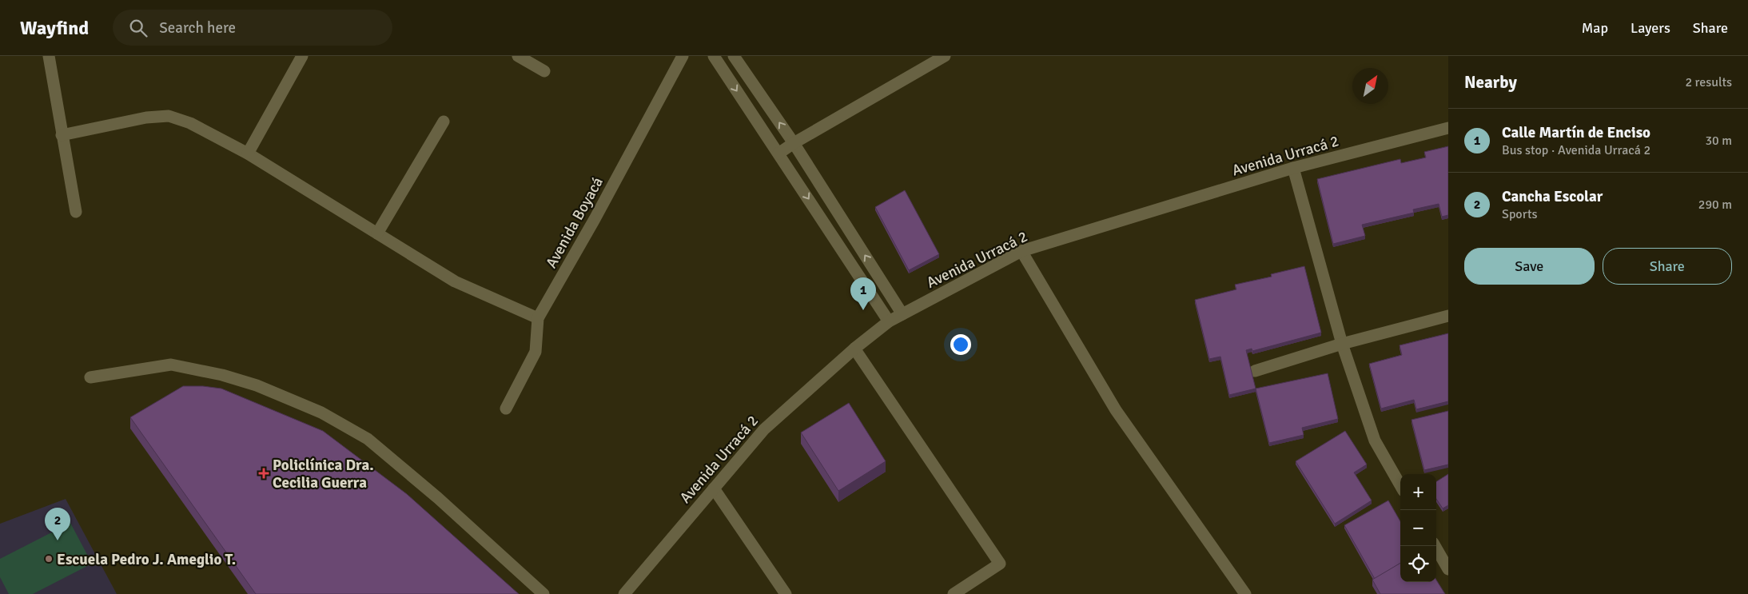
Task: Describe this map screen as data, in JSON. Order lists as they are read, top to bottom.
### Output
{
  "streets": {
    "street": ["Avenida Urracá 2", "Avenida Boyacá"]
  },
  "places": {
    "health": ["Policlínica Dra. Cecilia Guerra"],
    "other": ["Escuela Pedro J. Ameglio T."]
  },
  "north": "top right",
  "page": {
    "header": "Wayfind",
    "search": "Search here",
    "nav": ["Map", "Layers", "Share"],
    "heading": ["Nearby", "2 results"],
    "list": [
      {
        "mark": "1",
        "name": "Calle Martín de Enciso",
        "note": "Bus stop · Avenida Urracá 2",
        "value": "30 m"
      },
      {
        "mark": "2",
        "name": "Cancha Escolar",
        "note": "Sports",
        "value": "290 m"
      }
    ],
    "buttons": ["Save", "Share"],
    "pins": ["1", "2"],
    "map_buttons": ["+", "−"]
  }
}
